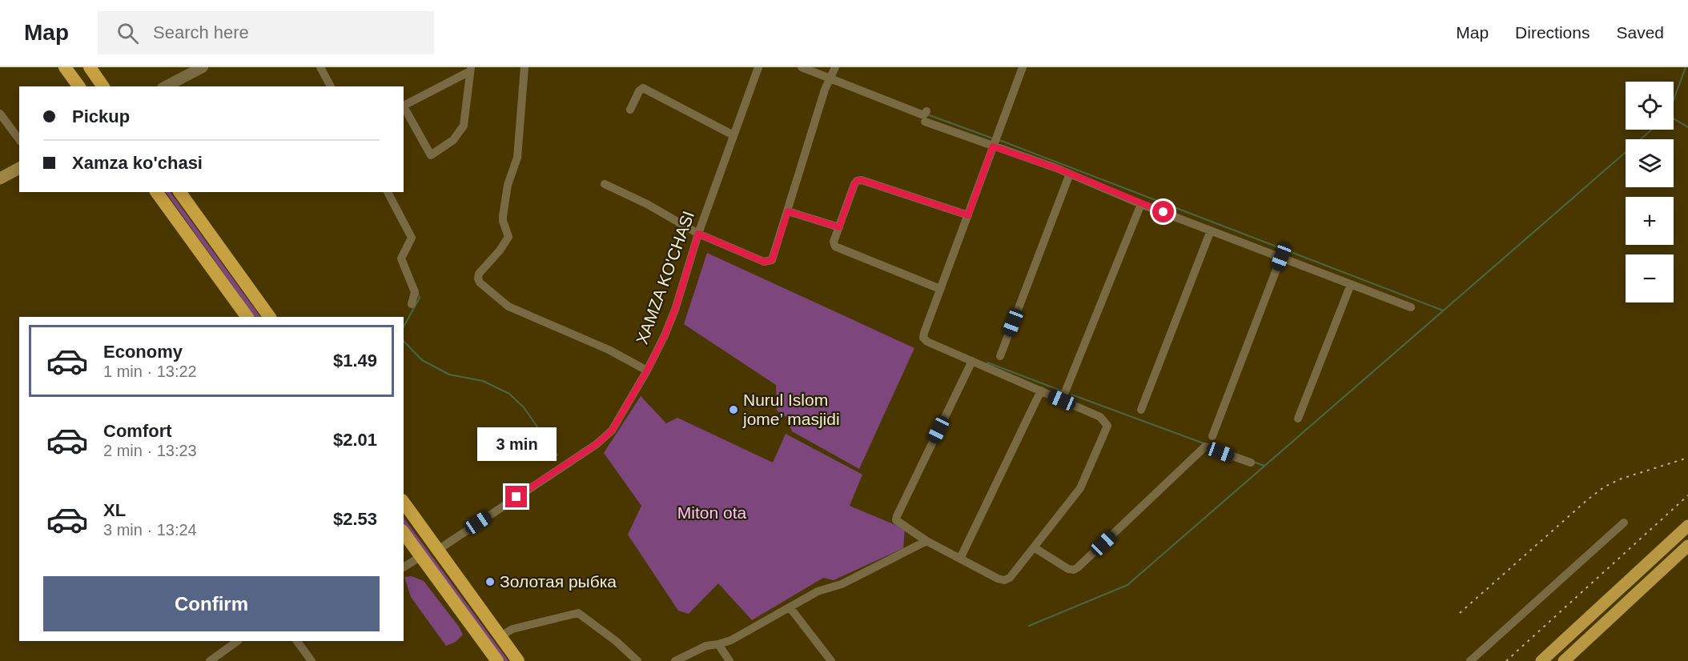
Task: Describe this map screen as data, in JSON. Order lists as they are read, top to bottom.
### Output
{
  "streets": {
    "street": ["XAMZA KO'CHASI"]
  },
  "parks": ["Miton ota"],
  "places": ["Nurul Islom jome’ masjidi", "Золотая рыбка"],
  "page": {
    "header": "Map",
    "search": "Search here",
    "nav": ["Map", "Directions", "Saved"],
    "map_buttons": ["+", "−"],
    "banner": ["Pickup", "Xamza ko'chasi"],
    "list": [
      {
        "name": "Economy",
        "note": "1 min · 13:22",
        "value": "$1.49"
      },
      {
        "name": "Comfort",
        "note": "2 min · 13:23",
        "value": "$2.01"
      },
      {
        "name": "XL",
        "note": "3 min · 13:24",
        "value": "$2.53"
      }
    ],
    "bubble": "3 min",
    "buttons": "Confirm"
  }
}
